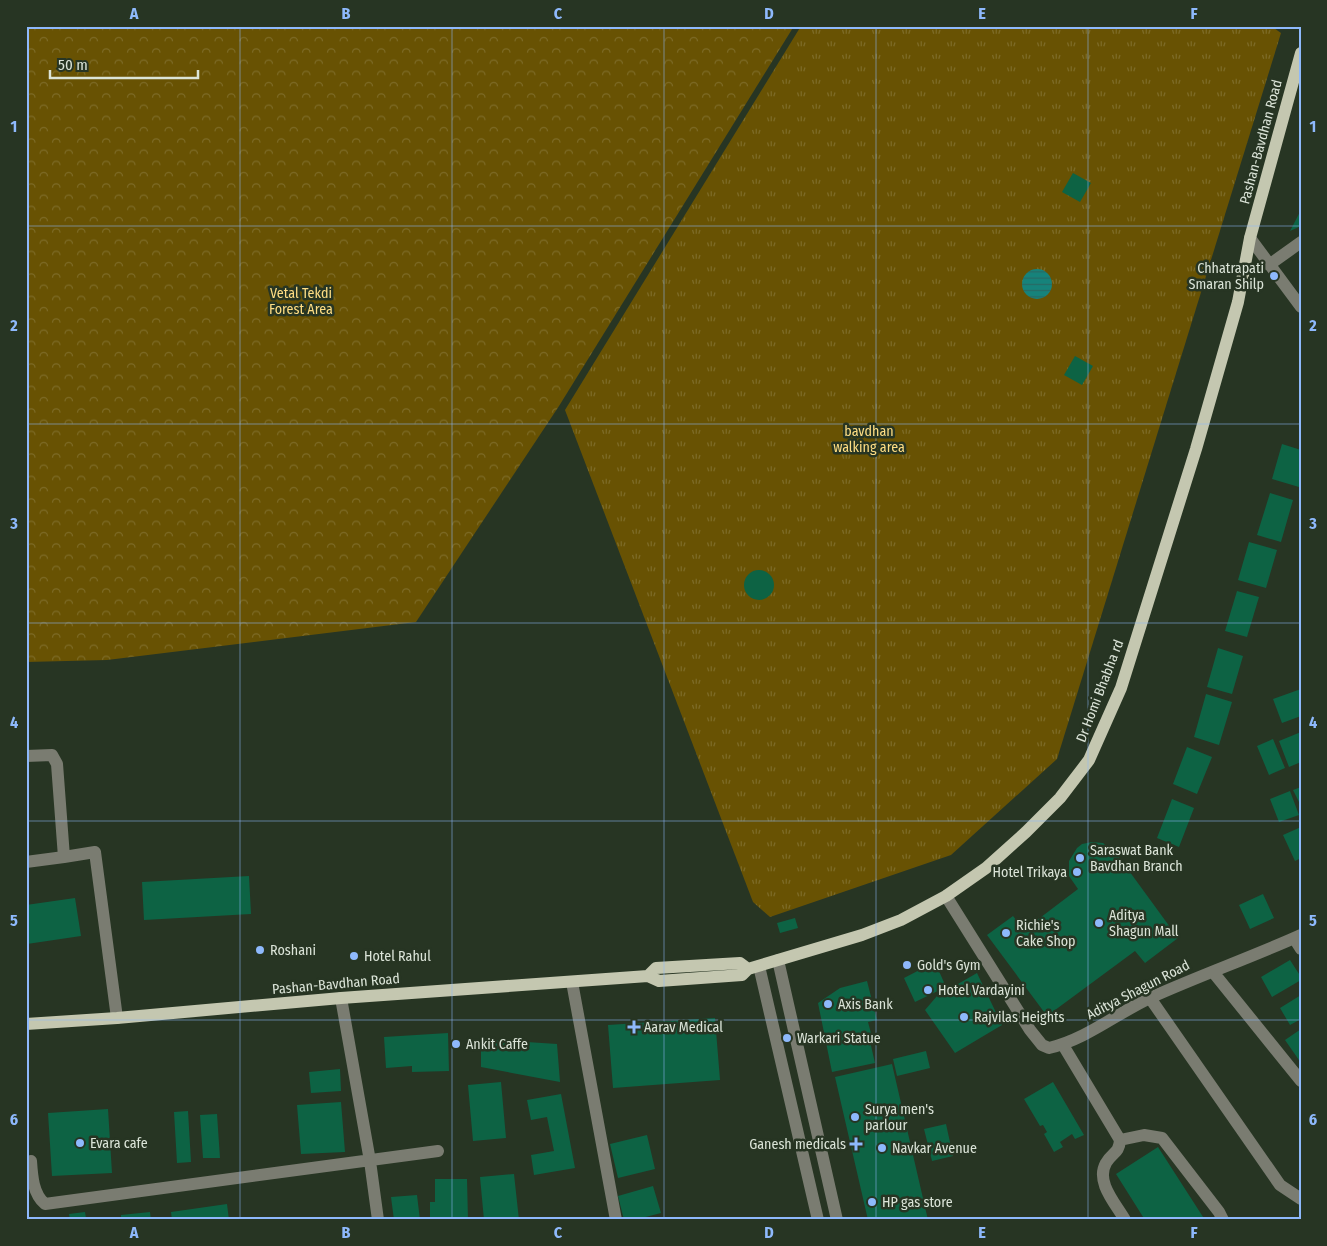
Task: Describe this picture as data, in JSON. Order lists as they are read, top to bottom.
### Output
{
  "streets": {
    "main road": ["Pashan-Bavdhan Road", "Dr Homi Bhabha rd"],
    "street": ["Aditya Shagun Road"]
  },
  "crossings": [
    ["Pashan-Bavdhan Road", "Dr Homi Bhabha rd"]
  ],
  "parks": ["Vetal Tekdi Forest Area", "bavdhan walking area"],
  "places": {
    "other": [
      "Chhatrapati Smaran Shilp",
      "Saraswat Bank Bavdhan Branch",
      "Hotel Trikaya",
      "Aditya Shagun Mall",
      "Richie's Cake Shop",
      "Roshani",
      "Hotel Rahul",
      "Gold's Gym",
      "Hotel Vardayini",
      "Axis Bank",
      "Rajvilas Heights",
      "Warkari Statue",
      "Ankit Caffe",
      "Surya men's parlour",
      "Evara cafe",
      "Navkar Avenue",
      "HP gas store"
    ],
    "health": ["Aarav Medical", "Ganesh medicals"]
  },
  "scale_bar": "50 m",
  "grid": {
    "columns": [
      "A",
      "B",
      "C",
      "D",
      "E",
      "F"
    ],
    "rows": [
      "1",
      "2",
      "3",
      "4",
      "5",
      "6"
    ]
  }
}
